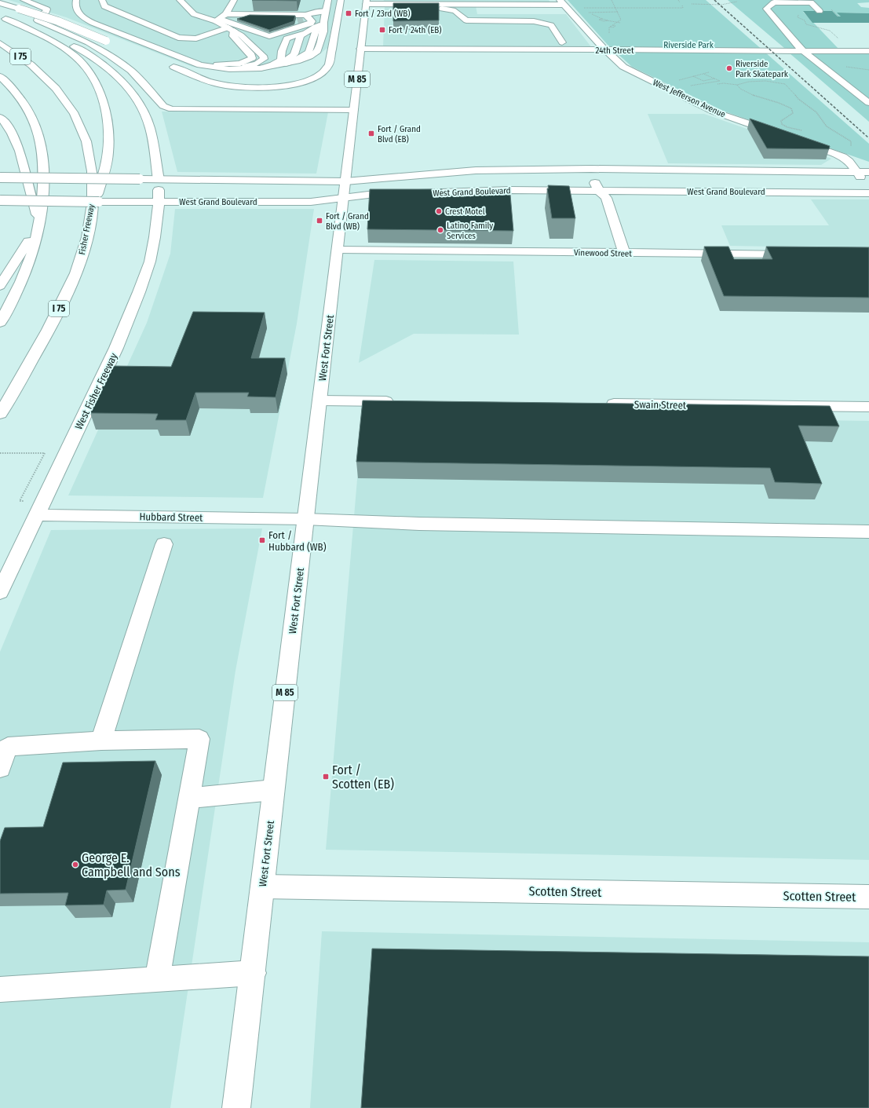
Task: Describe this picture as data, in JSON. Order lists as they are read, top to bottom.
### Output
{
  "streets": {
    "main road": [
      "24th Street",
      "I 75",
      "M 85",
      "West Jefferson Avenue",
      "West Grand Boulevard",
      "Fisher Freeway",
      "Vinewood Street",
      "West Fort Street",
      "West Fisher Freeway",
      "Swain Street",
      "Hubbard Street",
      "Scotten Street"
    ]
  },
  "crossings": [
    ["24th Street", "West Jefferson Avenue"],
    ["24th Street", "West Fort Street"],
    ["West Grand Boulevard", "West Fort Street"],
    ["West Grand Boulevard", "West Fisher Freeway"],
    ["Vinewood Street", "West Fort Street"],
    ["West Fort Street", "Hubbard Street"],
    ["West Fort Street", "Scotten Street"],
    ["West Fisher Freeway", "Hubbard Street"]
  ],
  "parks": ["Riverside Park"],
  "places": {
    "transit": [
      "Fort / 23rd (WB)",
      "Fort / 24th (EB)",
      "Fort / Grand Blvd (EB)",
      "Fort / Grand Blvd (WB)",
      "Fort / Hubbard (WB)",
      "Fort / Scotten (EB)"
    ],
    "other": [
      "Riverside Park Skatepark",
      "Crest Motel",
      "Latino Family Services",
      "George E. Campbell and Sons"
    ]
  }
}
